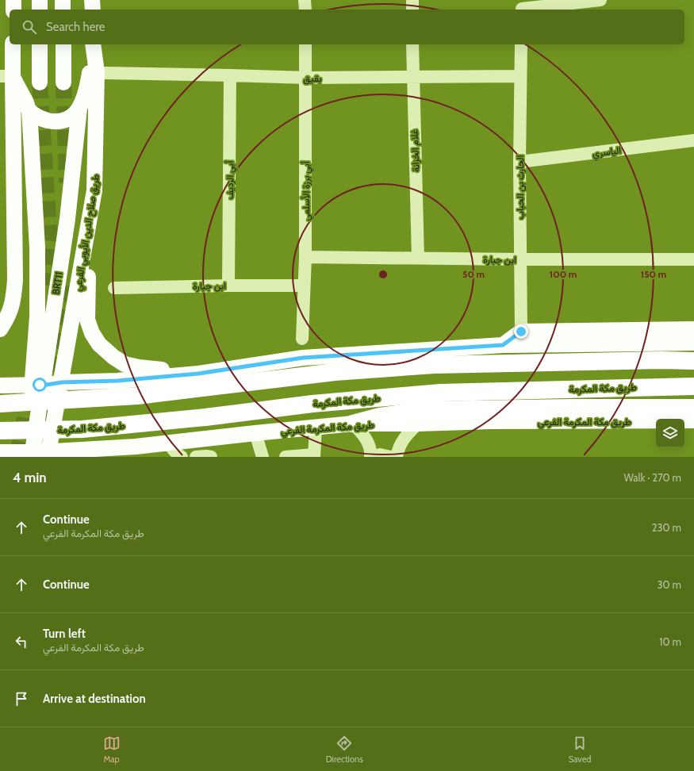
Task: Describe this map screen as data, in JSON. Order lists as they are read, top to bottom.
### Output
{
  "streets": {
    "highway": ["طريق مكة المكرمة"],
    "main road": ["طريق صلاح الدين الأيوبي الفرعي", "BRT11", "طريق مكة المكرمة الفرعي"],
    "street": [
      "بقيق",
      "غلام الخزانة",
      "الياسري",
      "أبي الرديف",
      "الحارث بن الحباب",
      "أبي برزة الأسلمي",
      "ابن جبارة"
    ]
  },
  "crossings": [
    ["بقيق", "غلام الخزانة"],
    ["بقيق", "أبي الرديف"],
    ["بقيق", "الحارث بن الحباب"],
    ["بقيق", "أبي برزة الأسلمي"],
    ["غلام الخزانة", "ابن جبارة"],
    ["الياسري", "الحارث بن الحباب"],
    ["أبي الرديف", "ابن جبارة"],
    ["الحارث بن الحباب", "ابن جبارة"],
    ["أبي برزة الأسلمي", "ابن جبارة"],
    ["طريق صلاح الدين الأيوبي الفرعي", "BRT11"],
    ["طريق صلاح الدين الأيوبي الفرعي", "طريق مكة المكرمة الفرعي"],
    ["BRT11", "طريق مكة المكرمة الفرعي"]
  ],
  "page": {
    "search": "Search here",
    "heading": ["4 min", "Walk · 270 m"],
    "list": [
      ["Continue", "طريق مكة المكرمة الفرعي", "230 m"],
      ["Continue", "30 m"],
      ["Turn left", "طريق مكة المكرمة الفرعي", "10 m"],
      "Arrive at destination"
    ],
    "nav": ["Map", "Directions", "Saved"]
  },
  "rings": ["50 m", "100 m", "150 m"]
}
